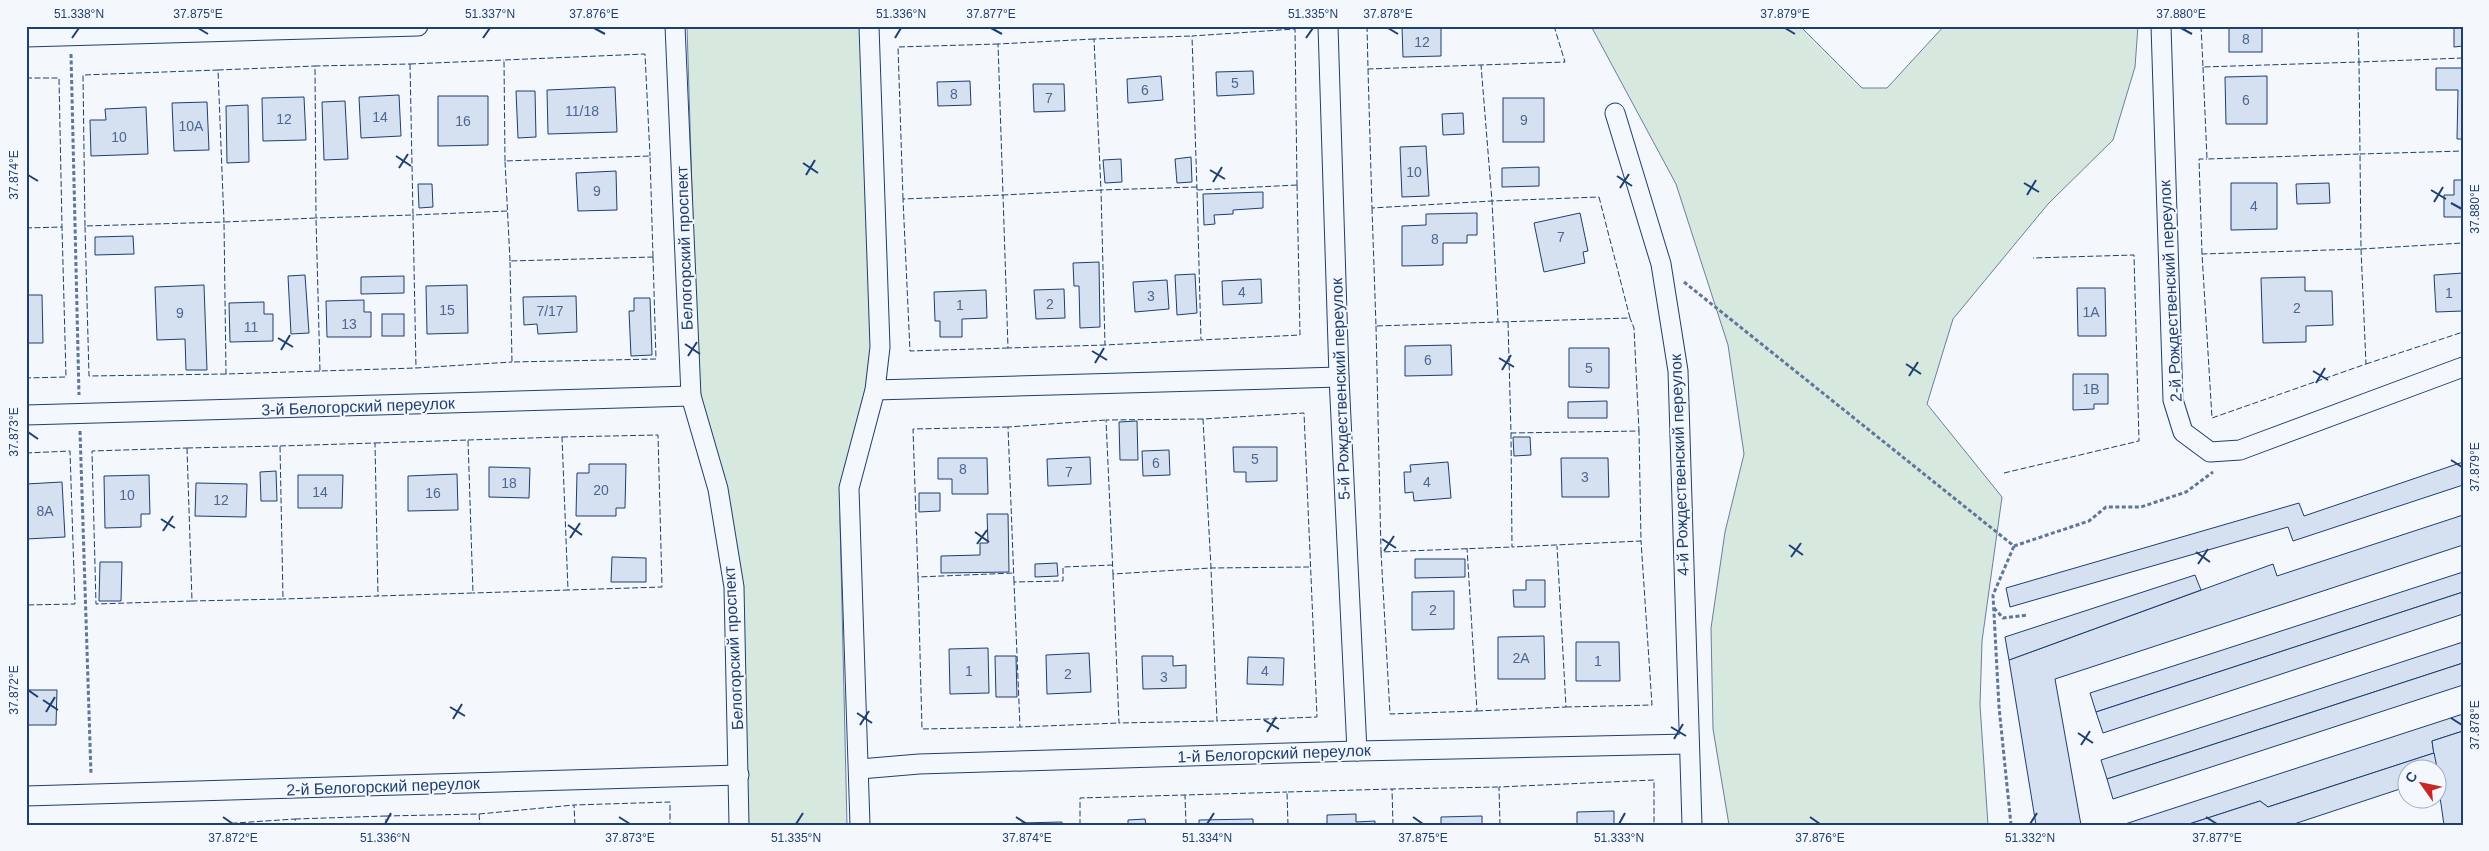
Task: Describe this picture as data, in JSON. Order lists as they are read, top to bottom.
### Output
{
  "streets": {
    "street": [
      "Белогорский проспект",
      "2-й Рождественский переулок",
      "5-й Рождественский переулок",
      "3-й Белогорский переулок",
      "4-й Рождественский переулок",
      "1-й Белогорский переулок",
      "2-й Белогорский переулок"
    ]
  },
  "crossings": [
    ["Белогорский проспект", "3-й Белогорский переулок"],
    ["Белогорский проспект", "2-й Белогорский переулок"],
    ["5-й Рождественский переулок", "1-й Белогорский переулок"],
    ["4-й Рождественский переулок", "1-й Белогорский переулок"]
  ],
  "house_numbers": [
    "8",
    "12",
    "5",
    "6",
    "8",
    "7",
    "6",
    "11/18",
    "14",
    "12",
    "9",
    "16",
    "10А",
    "10",
    "10",
    "9",
    "4",
    "7",
    "8",
    "4",
    "1",
    "3",
    "2",
    "1",
    "2",
    "15",
    "7/17",
    "1А",
    "9",
    "13",
    "11",
    "6",
    "5",
    "1В",
    "5",
    "6",
    "8",
    "7",
    "3",
    "4",
    "18",
    "20",
    "14",
    "16",
    "10",
    "12",
    "8А",
    "2",
    "2А",
    "1",
    "1",
    "4",
    "2",
    "3"
  ],
  "north": "top left",
  "coordinates": [
    "51.338°N",
    "37.875°E",
    "51.337°N",
    "37.876°E",
    "51.336°N",
    "37.877°E",
    "51.335°N",
    "37.878°E",
    "37.879°E",
    "37.880°E",
    "37.874°E",
    "37.873°E",
    "37.872°E",
    "51.334°N",
    "51.333°N",
    "51.332°N"
  ]
}
